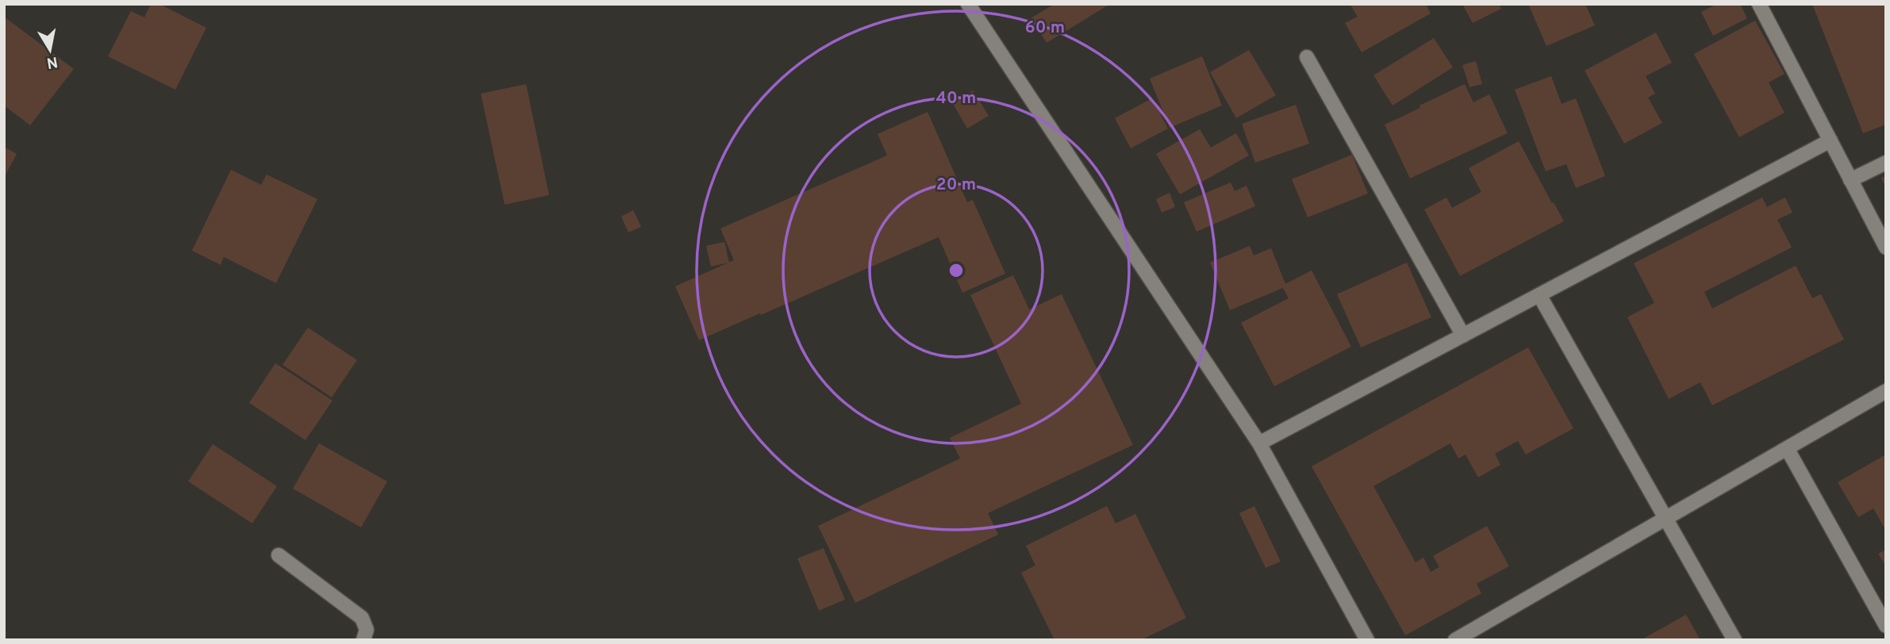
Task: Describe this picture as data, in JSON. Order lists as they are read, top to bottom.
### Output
{
  "north": "bottom",
  "rings": ["60 m", "40 m", "20 m"]
}
